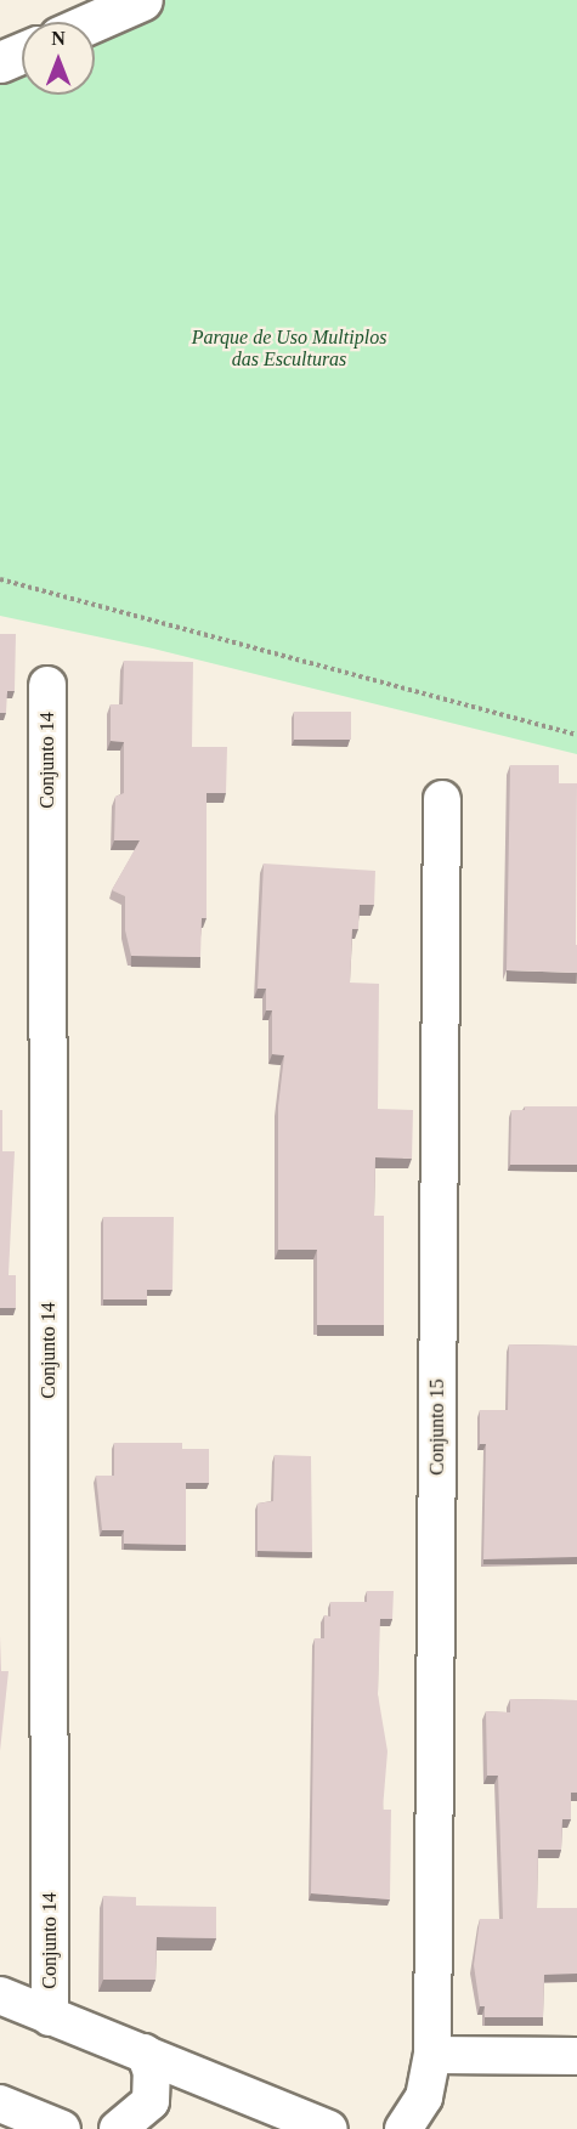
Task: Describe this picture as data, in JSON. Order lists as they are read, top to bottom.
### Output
{
  "streets": {
    "street": ["Conjunto 14", "Conjunto 15"]
  },
  "parks": ["Parque de Uso Multiplos das Esculturas"],
  "north": "top"
}
